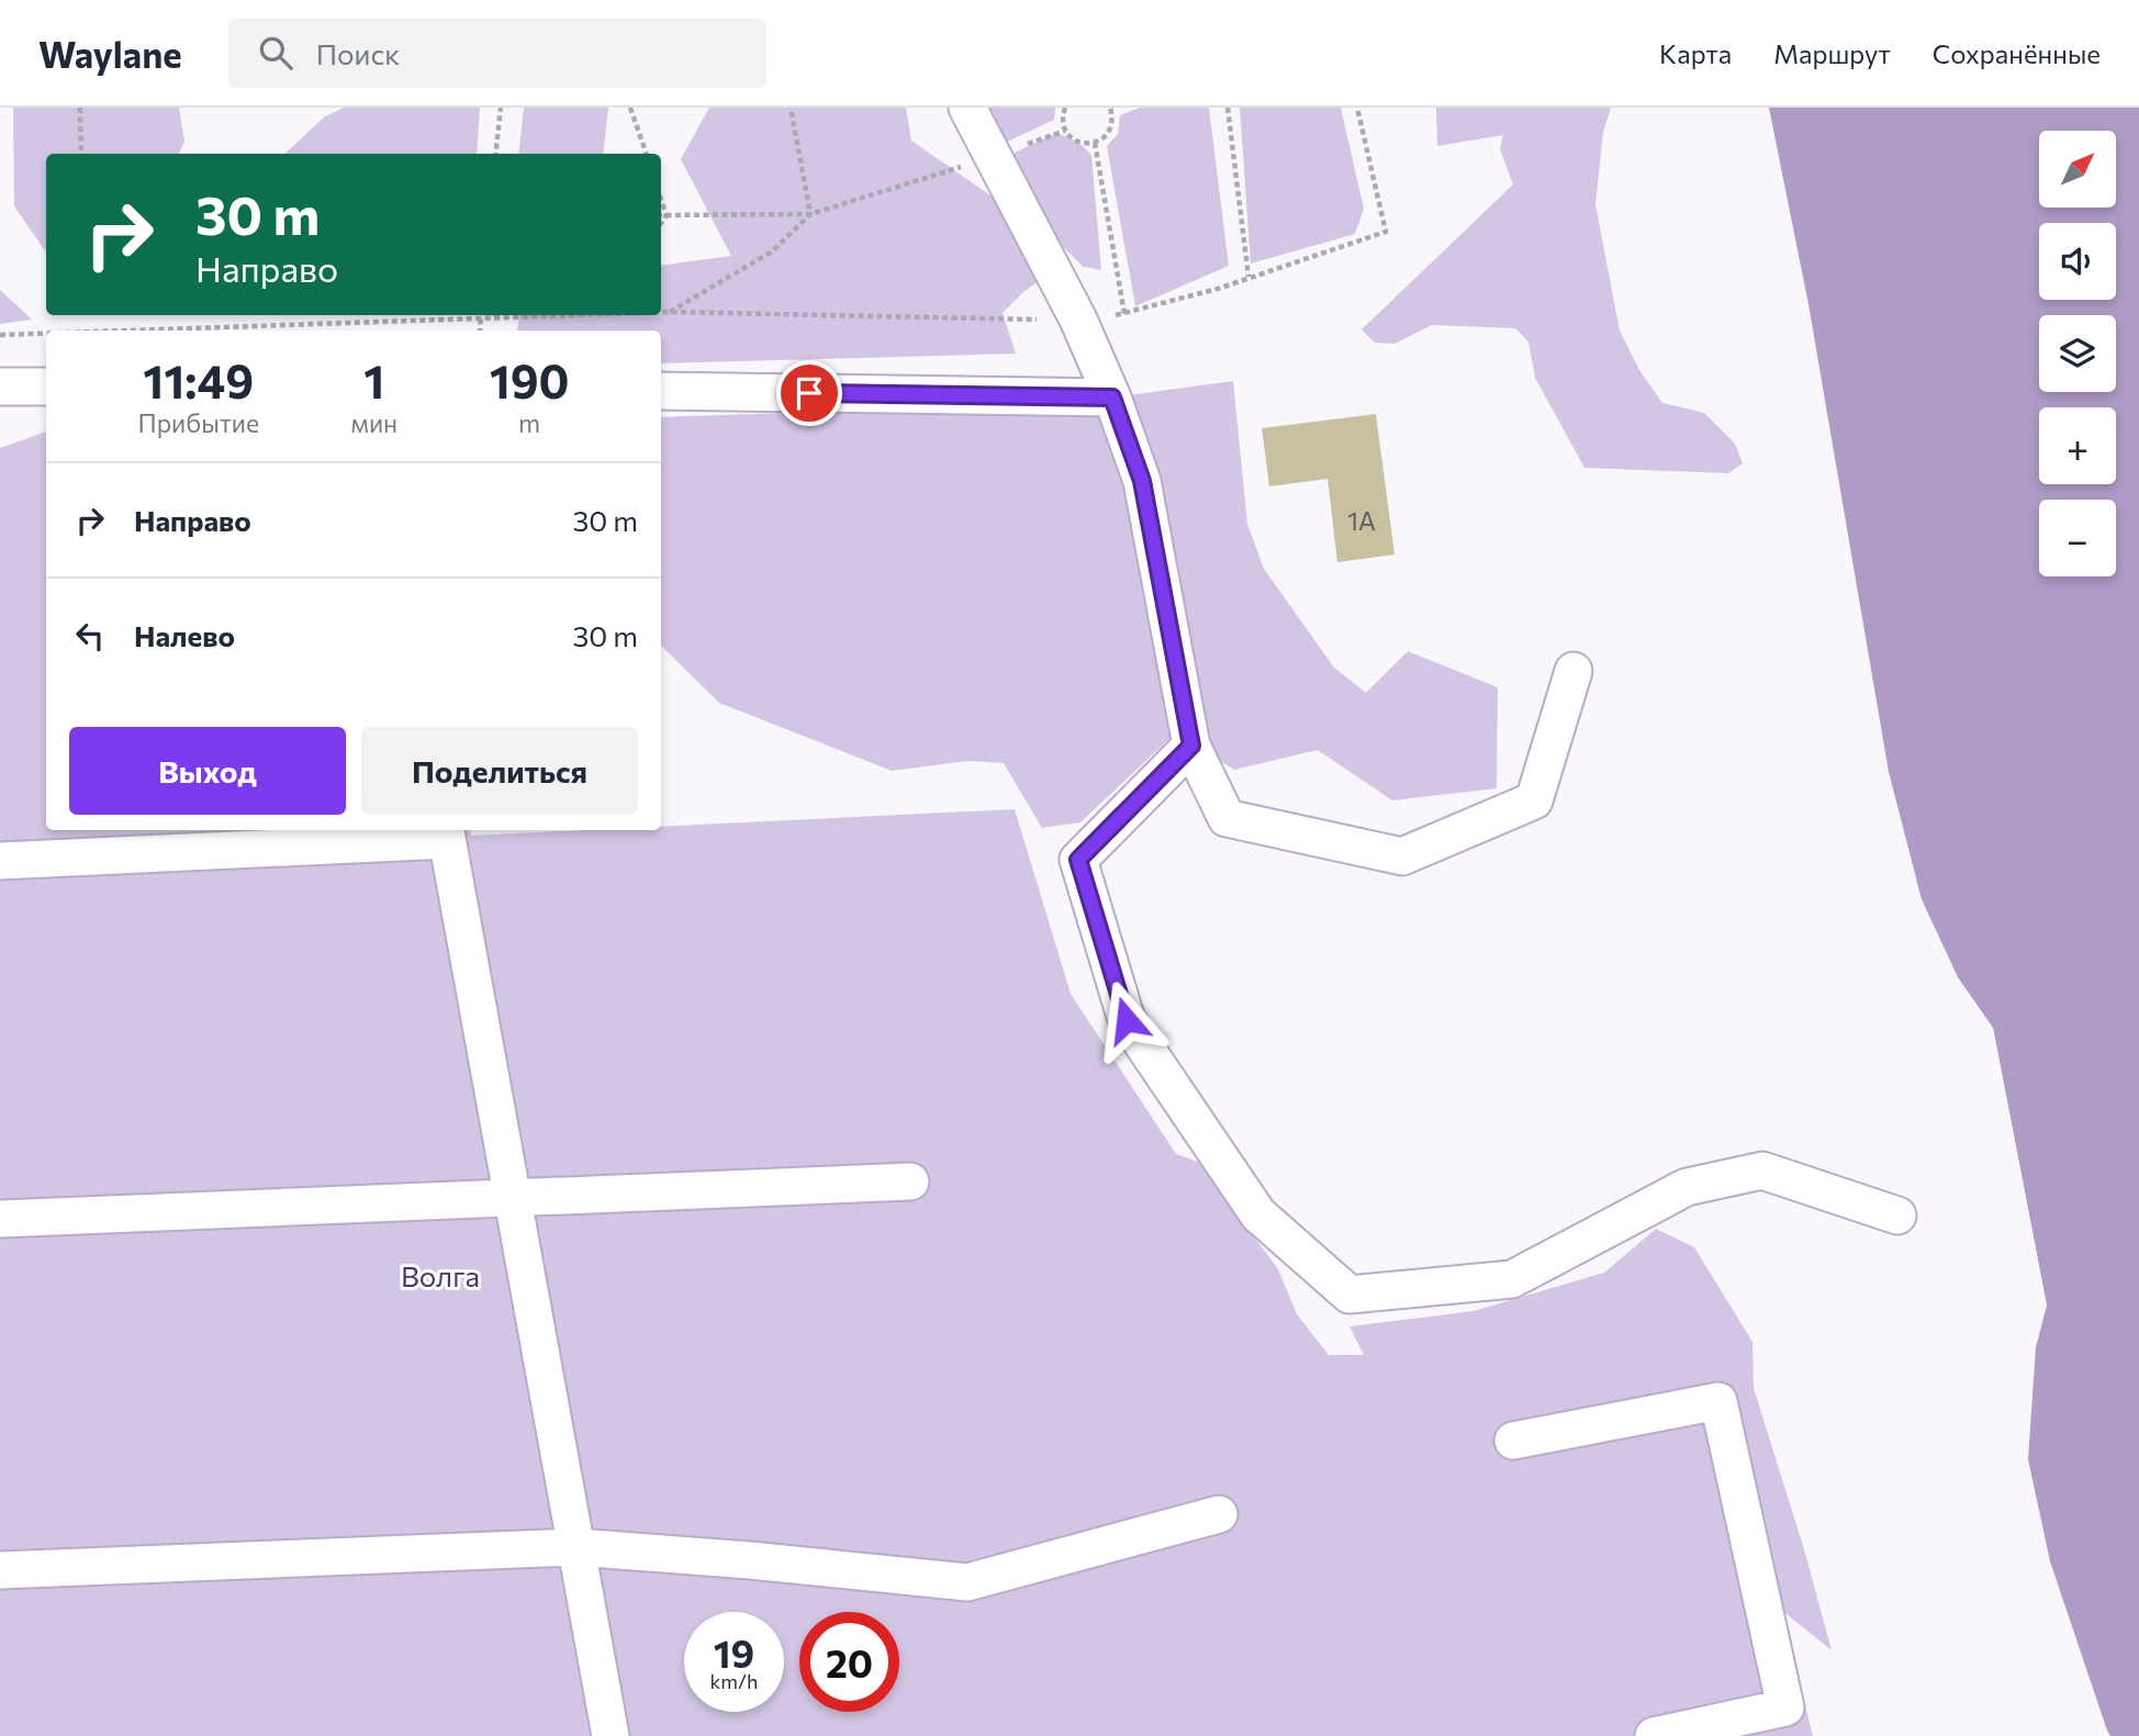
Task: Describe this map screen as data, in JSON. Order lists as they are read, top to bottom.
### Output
{
  "parks": ["Волга"],
  "house_numbers": ["1А"],
  "north": "top right",
  "page": {
    "header": "Waylane",
    "search": "Поиск",
    "nav": ["Карта", "Маршрут", "Сохранённые"],
    "map_buttons": ["+", "−"],
    "turn": ["30 m", "Направо"],
    "eta": [
      "11:49",
      "Прибытие",
      "1",
      "мин",
      "190",
      "m"
    ],
    "list": [
      {
        "name": "Направо",
        "value": "30 m"
      },
      {
        "name": "Налево",
        "value": "30 m"
      }
    ],
    "buttons": ["Выход", "Поделиться"],
    "speed": "19 km/h",
    "limit": "20"
  }
}
